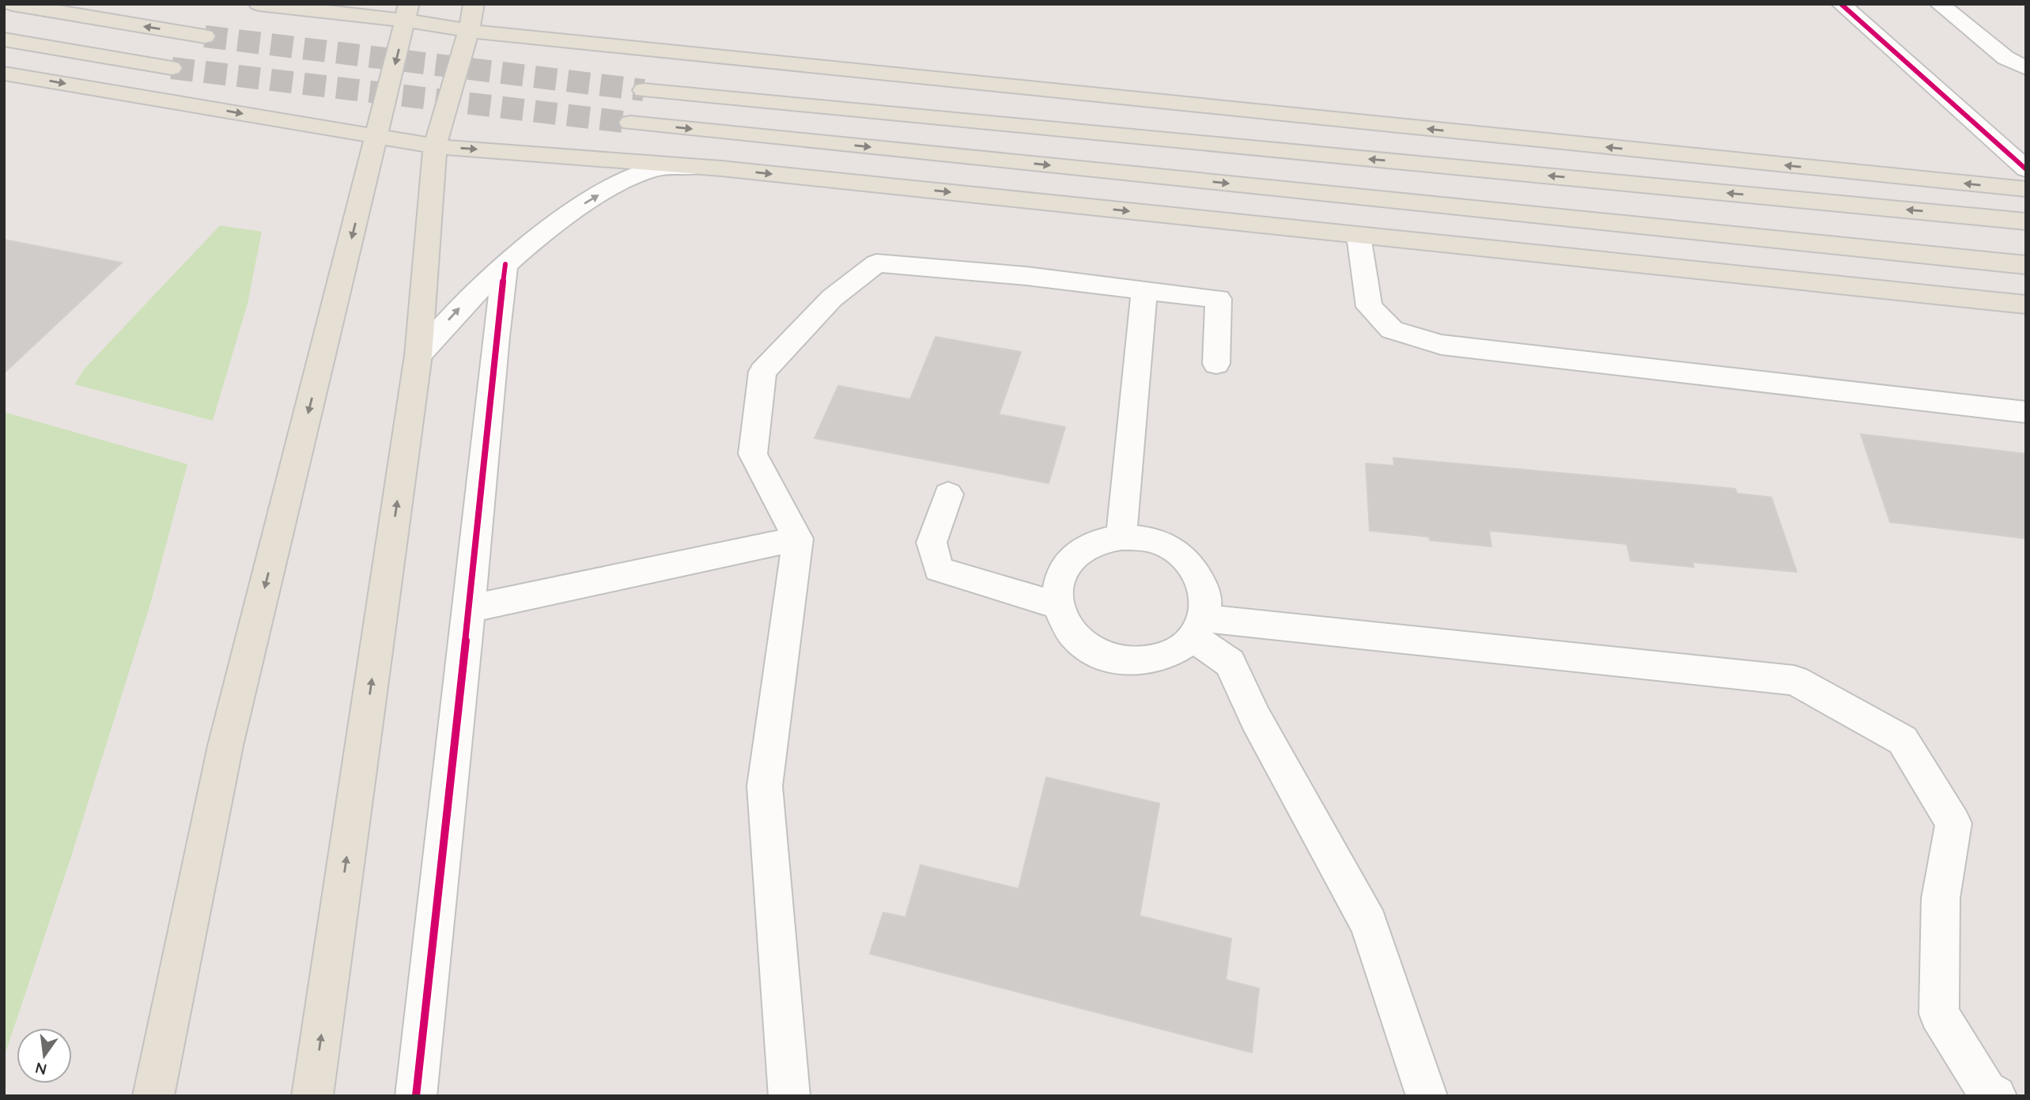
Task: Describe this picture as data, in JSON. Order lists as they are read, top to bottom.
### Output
{
  "north": "bottom"
}
